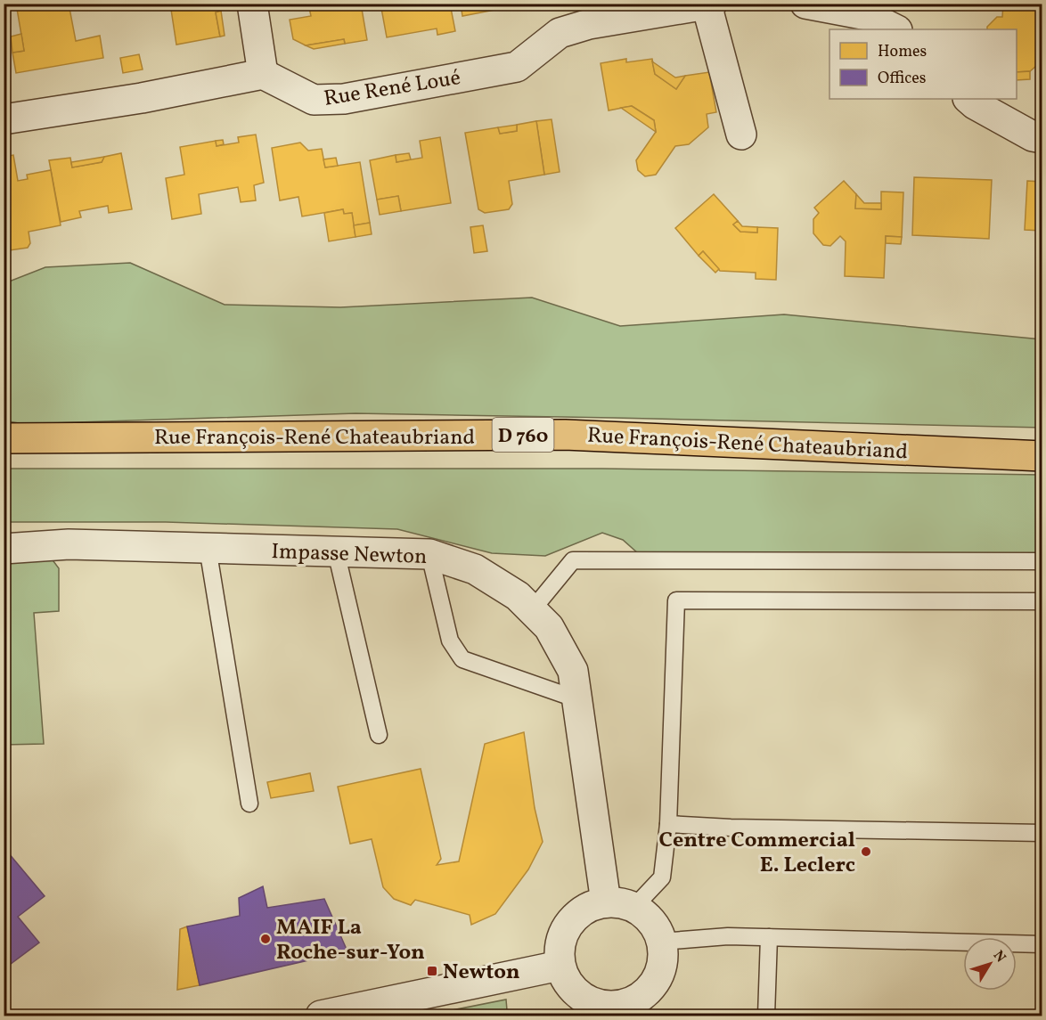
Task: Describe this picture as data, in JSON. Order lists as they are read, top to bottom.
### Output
{
  "streets": {
    "main road": ["D 760", "Rue François-René Chateaubriand"],
    "street": ["Rue René Loué", "Impasse Newton"]
  },
  "places": {
    "other": ["Centre Commercial E. Leclerc", "MAIF La Roche-sur-Yon"],
    "transit": ["Newton"]
  },
  "legend": ["Homes", "Offices"],
  "north": "top right"
}
